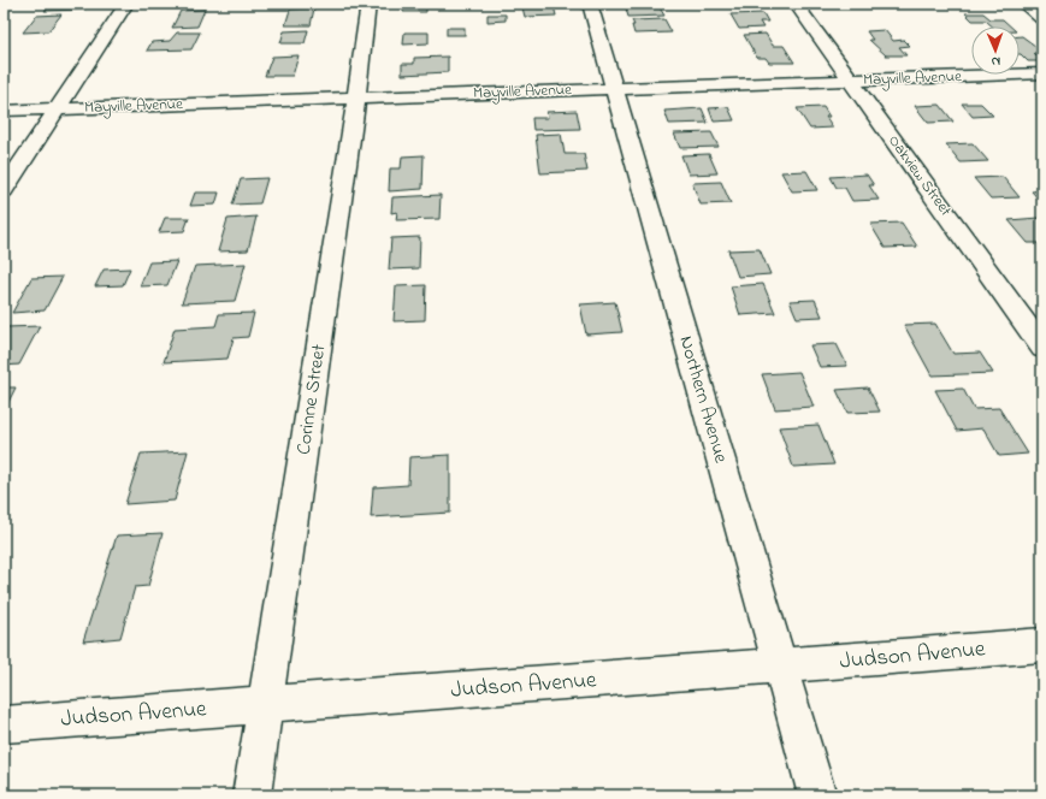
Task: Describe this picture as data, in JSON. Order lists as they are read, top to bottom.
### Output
{
  "streets": {
    "street": [
      "Mayville Avenue",
      "Oakview Street",
      "Corinne Street",
      "Northern Avenue",
      "Judson Avenue"
    ]
  },
  "crossings": [
    ["Mayville Avenue", "Oakview Street"],
    ["Mayville Avenue", "Corinne Street"],
    ["Mayville Avenue", "Northern Avenue"],
    ["Corinne Street", "Judson Avenue"],
    ["Northern Avenue", "Judson Avenue"]
  ],
  "north": "bottom"
}
